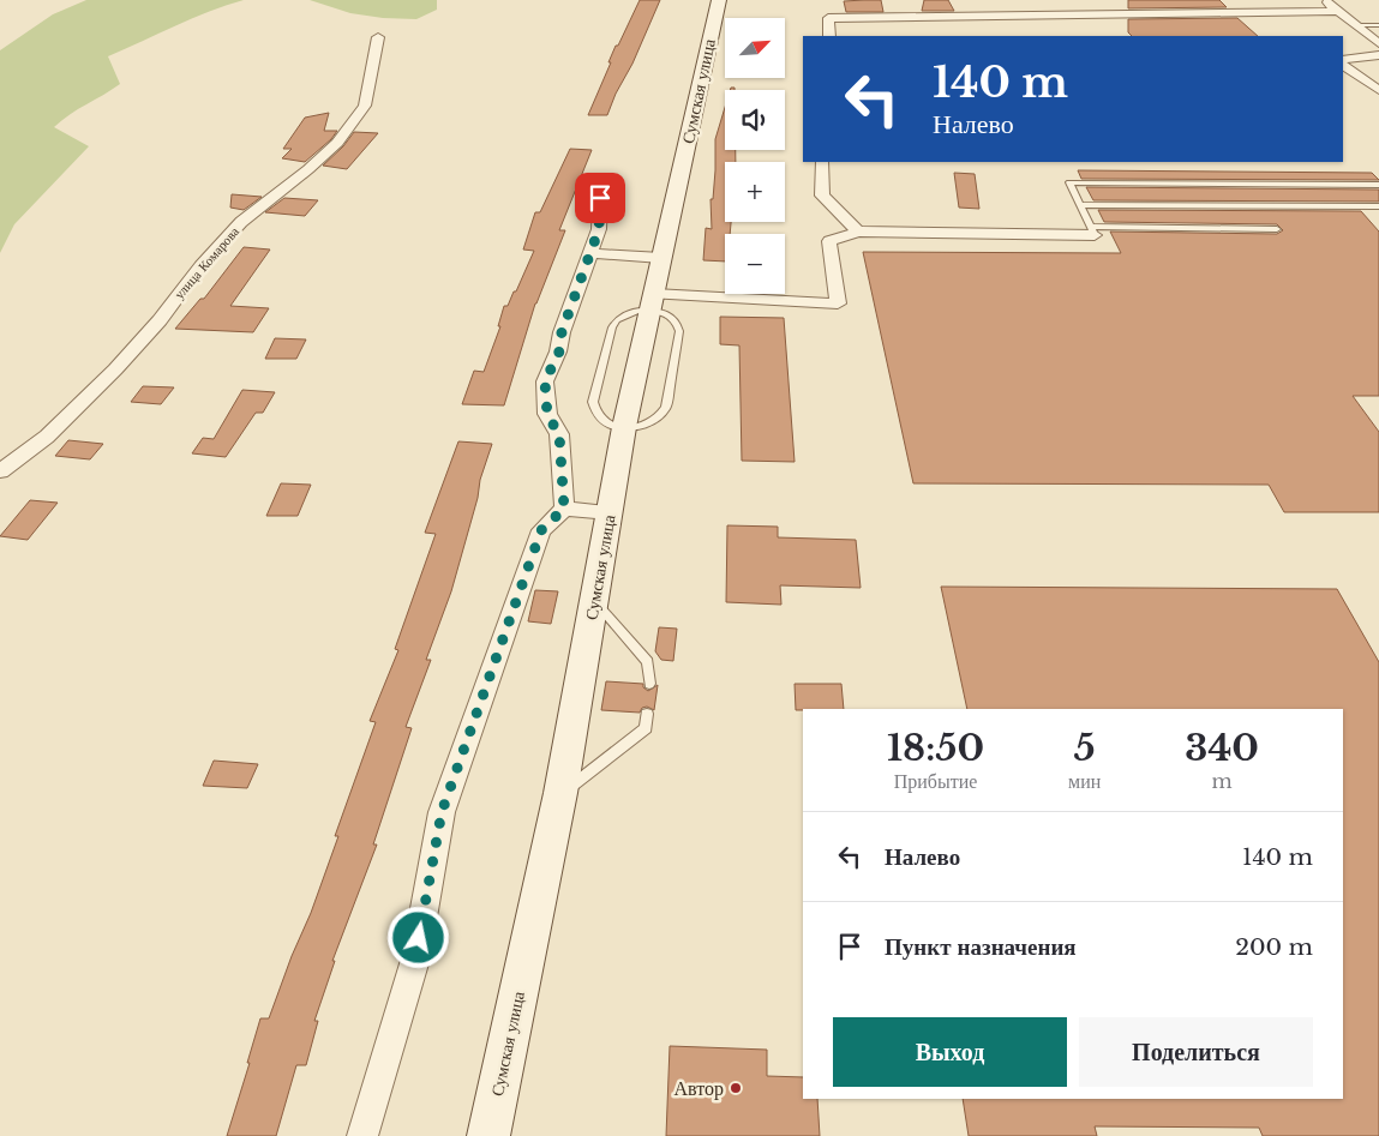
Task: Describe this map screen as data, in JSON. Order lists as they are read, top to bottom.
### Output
{
  "streets": {
    "main road": ["Сумская улица"],
    "street": ["улица Комарова"]
  },
  "places": ["Автор"],
  "north": "top right",
  "page": {
    "map_buttons": ["+", "−"],
    "turn": ["140 m", "Налево"],
    "eta": [
      "18:50",
      "Прибытие",
      "5",
      "мин",
      "340",
      "m"
    ],
    "list": [
      {
        "name": "Налево",
        "value": "140 m"
      },
      {
        "name": "Пункт назначения",
        "value": "200 m"
      }
    ],
    "buttons": ["Выход", "Поделиться"]
  }
}
